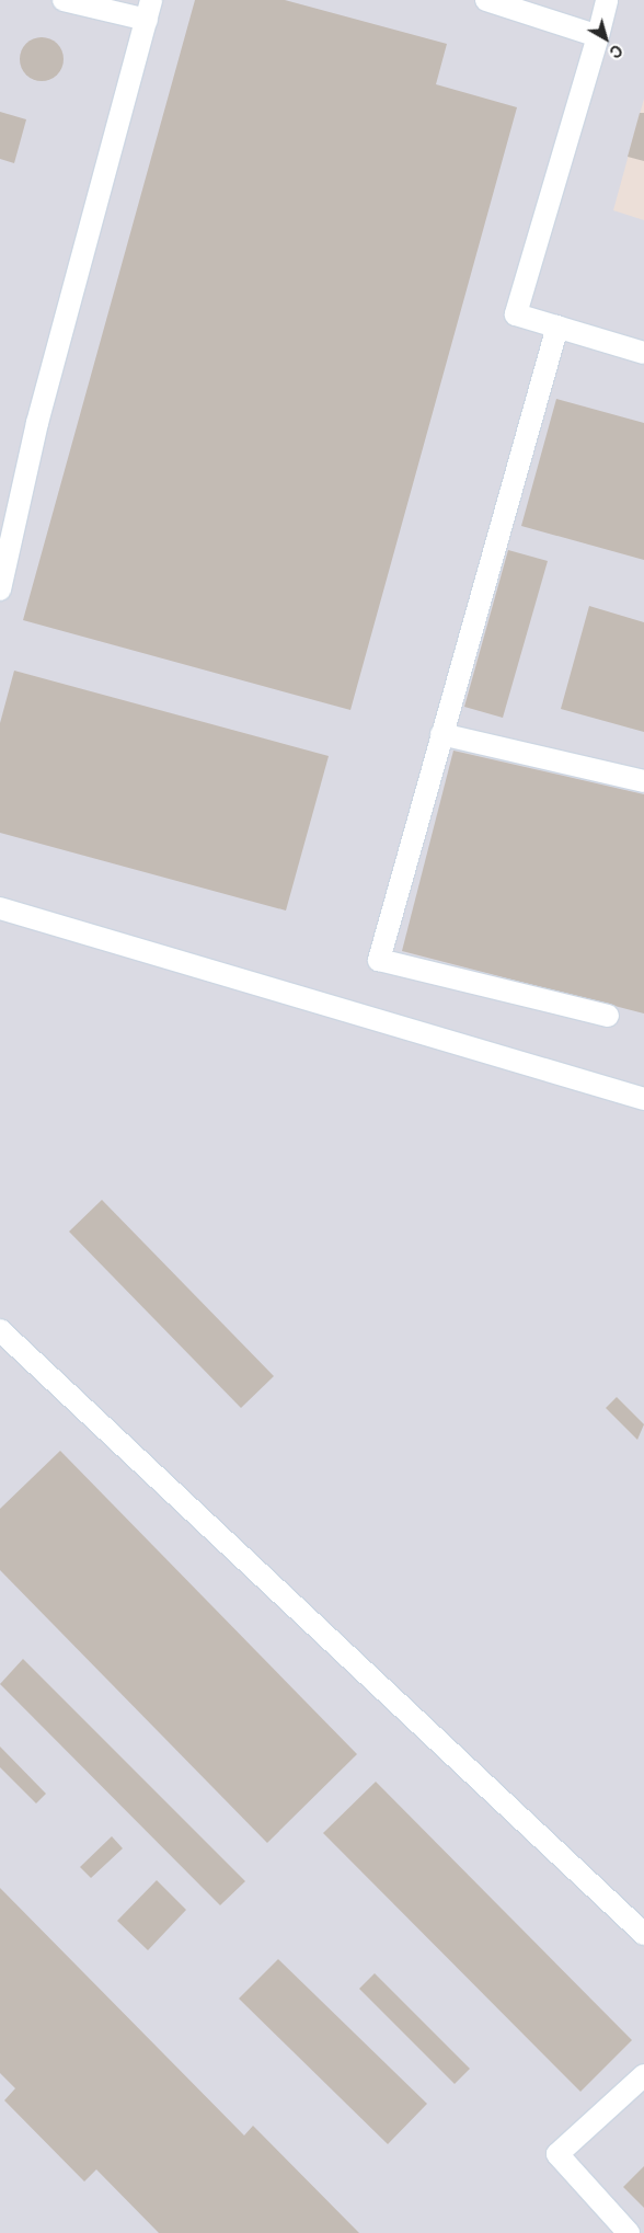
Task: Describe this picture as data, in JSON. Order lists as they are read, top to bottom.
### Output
{
  "north": "bottom right"
}
